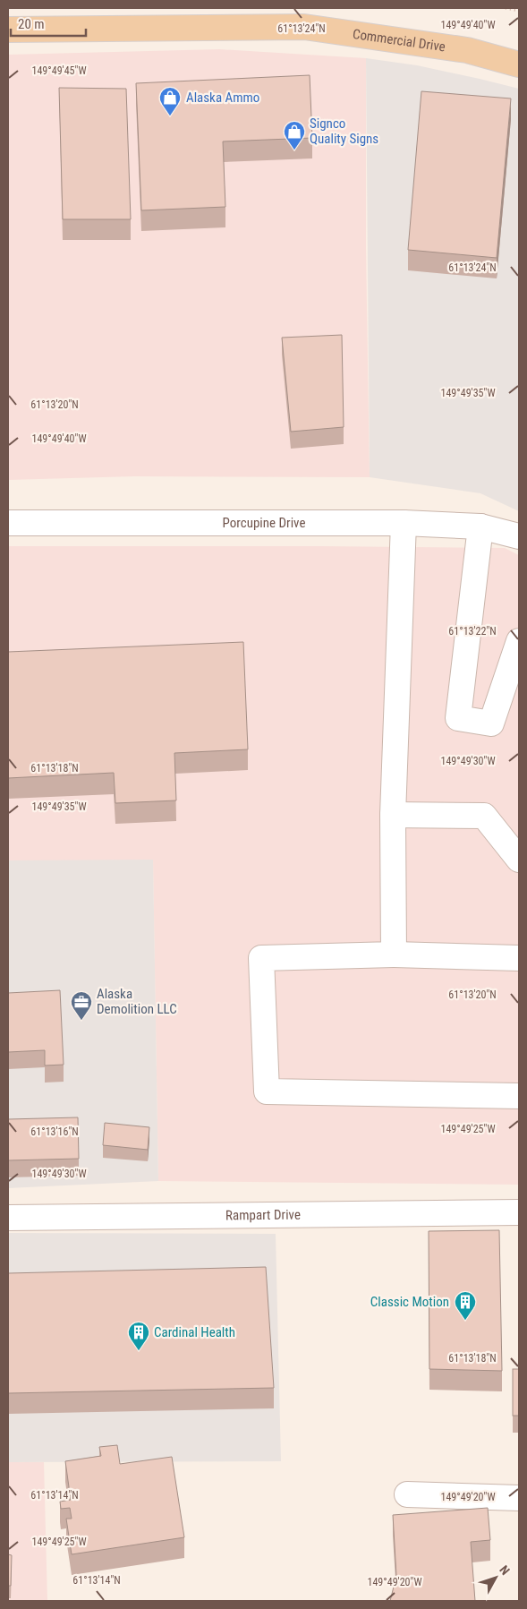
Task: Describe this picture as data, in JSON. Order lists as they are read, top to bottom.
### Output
{
  "streets": {
    "main road": ["Commercial Drive"],
    "street": ["Porcupine Drive", "Rampart Drive"]
  },
  "places": {
    "shop": ["Alaska Ammo", "Signco Quality Signs"],
    "office": ["Alaska Demolition LLC"],
    "building": ["Classic Motion", "Cardinal Health"]
  },
  "scale_bar": "20 m",
  "north": "top right",
  "coordinates": [
    "149°49'40\"W",
    "61°13'24\"N",
    "149°49'45\"W",
    "149°49'35\"W",
    "61°13'20\"N",
    "61°13'22\"N",
    "149°49'30\"W",
    "61°13'18\"N",
    "149°49'25\"W",
    "61°13'16\"N",
    "61°13'14\"N",
    "149°49'20\"W"
  ]
}
